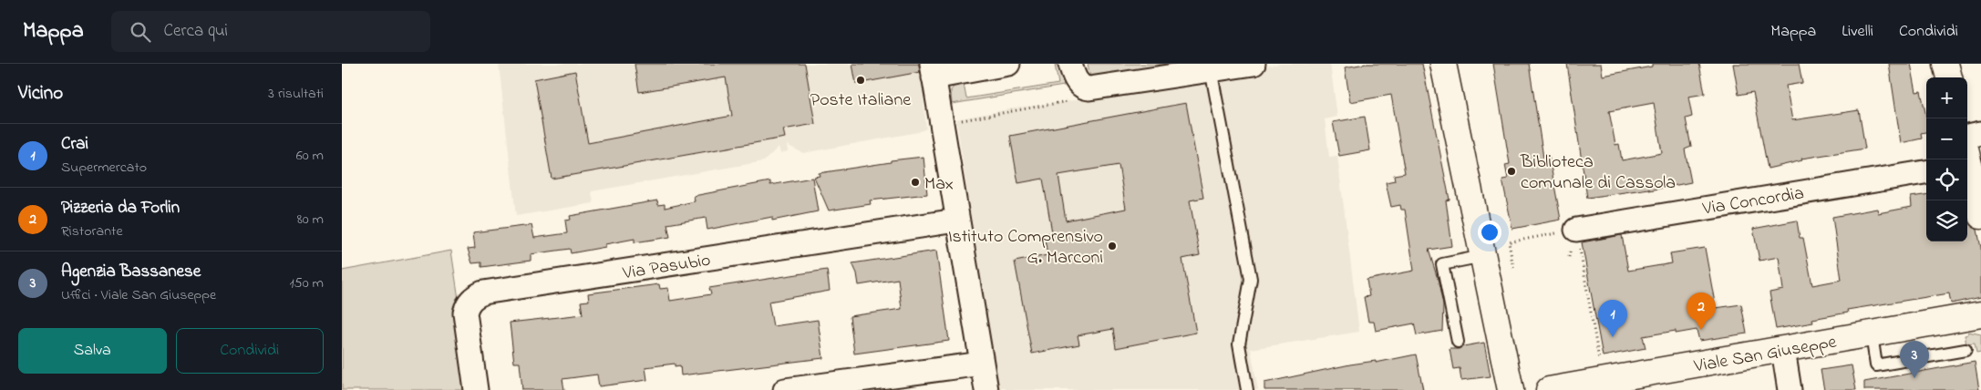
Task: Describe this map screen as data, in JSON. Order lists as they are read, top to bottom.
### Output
{
  "streets": {
    "main road": ["Viale San Giuseppe"],
    "street": ["Via Concordia", "Via Pasubio"]
  },
  "places": [
    "Poste Italiane",
    "Biblioteca comunale di Cassola",
    "Max",
    "Istituto Comprensivo G. Marconi"
  ],
  "page": {
    "header": "Mappa",
    "search": "Cerca qui",
    "nav": ["Mappa", "Livelli", "Condividi"],
    "heading": ["Vicino", "3 risultati"],
    "map_buttons": ["+", "−"],
    "list": [
      {
        "mark": "1",
        "name": "Crai",
        "note": "Supermercato",
        "value": "60 m"
      },
      {
        "mark": "2",
        "name": "Pizzeria da Forlin",
        "note": "Ristorante",
        "value": "80 m"
      },
      {
        "mark": "3",
        "name": "Agenzia Bassanese",
        "note": "Uffici · Viale San Giuseppe",
        "value": "150 m"
      }
    ],
    "pins": ["2", "1", "3"],
    "buttons": ["Salva", "Condividi"]
  }
}
